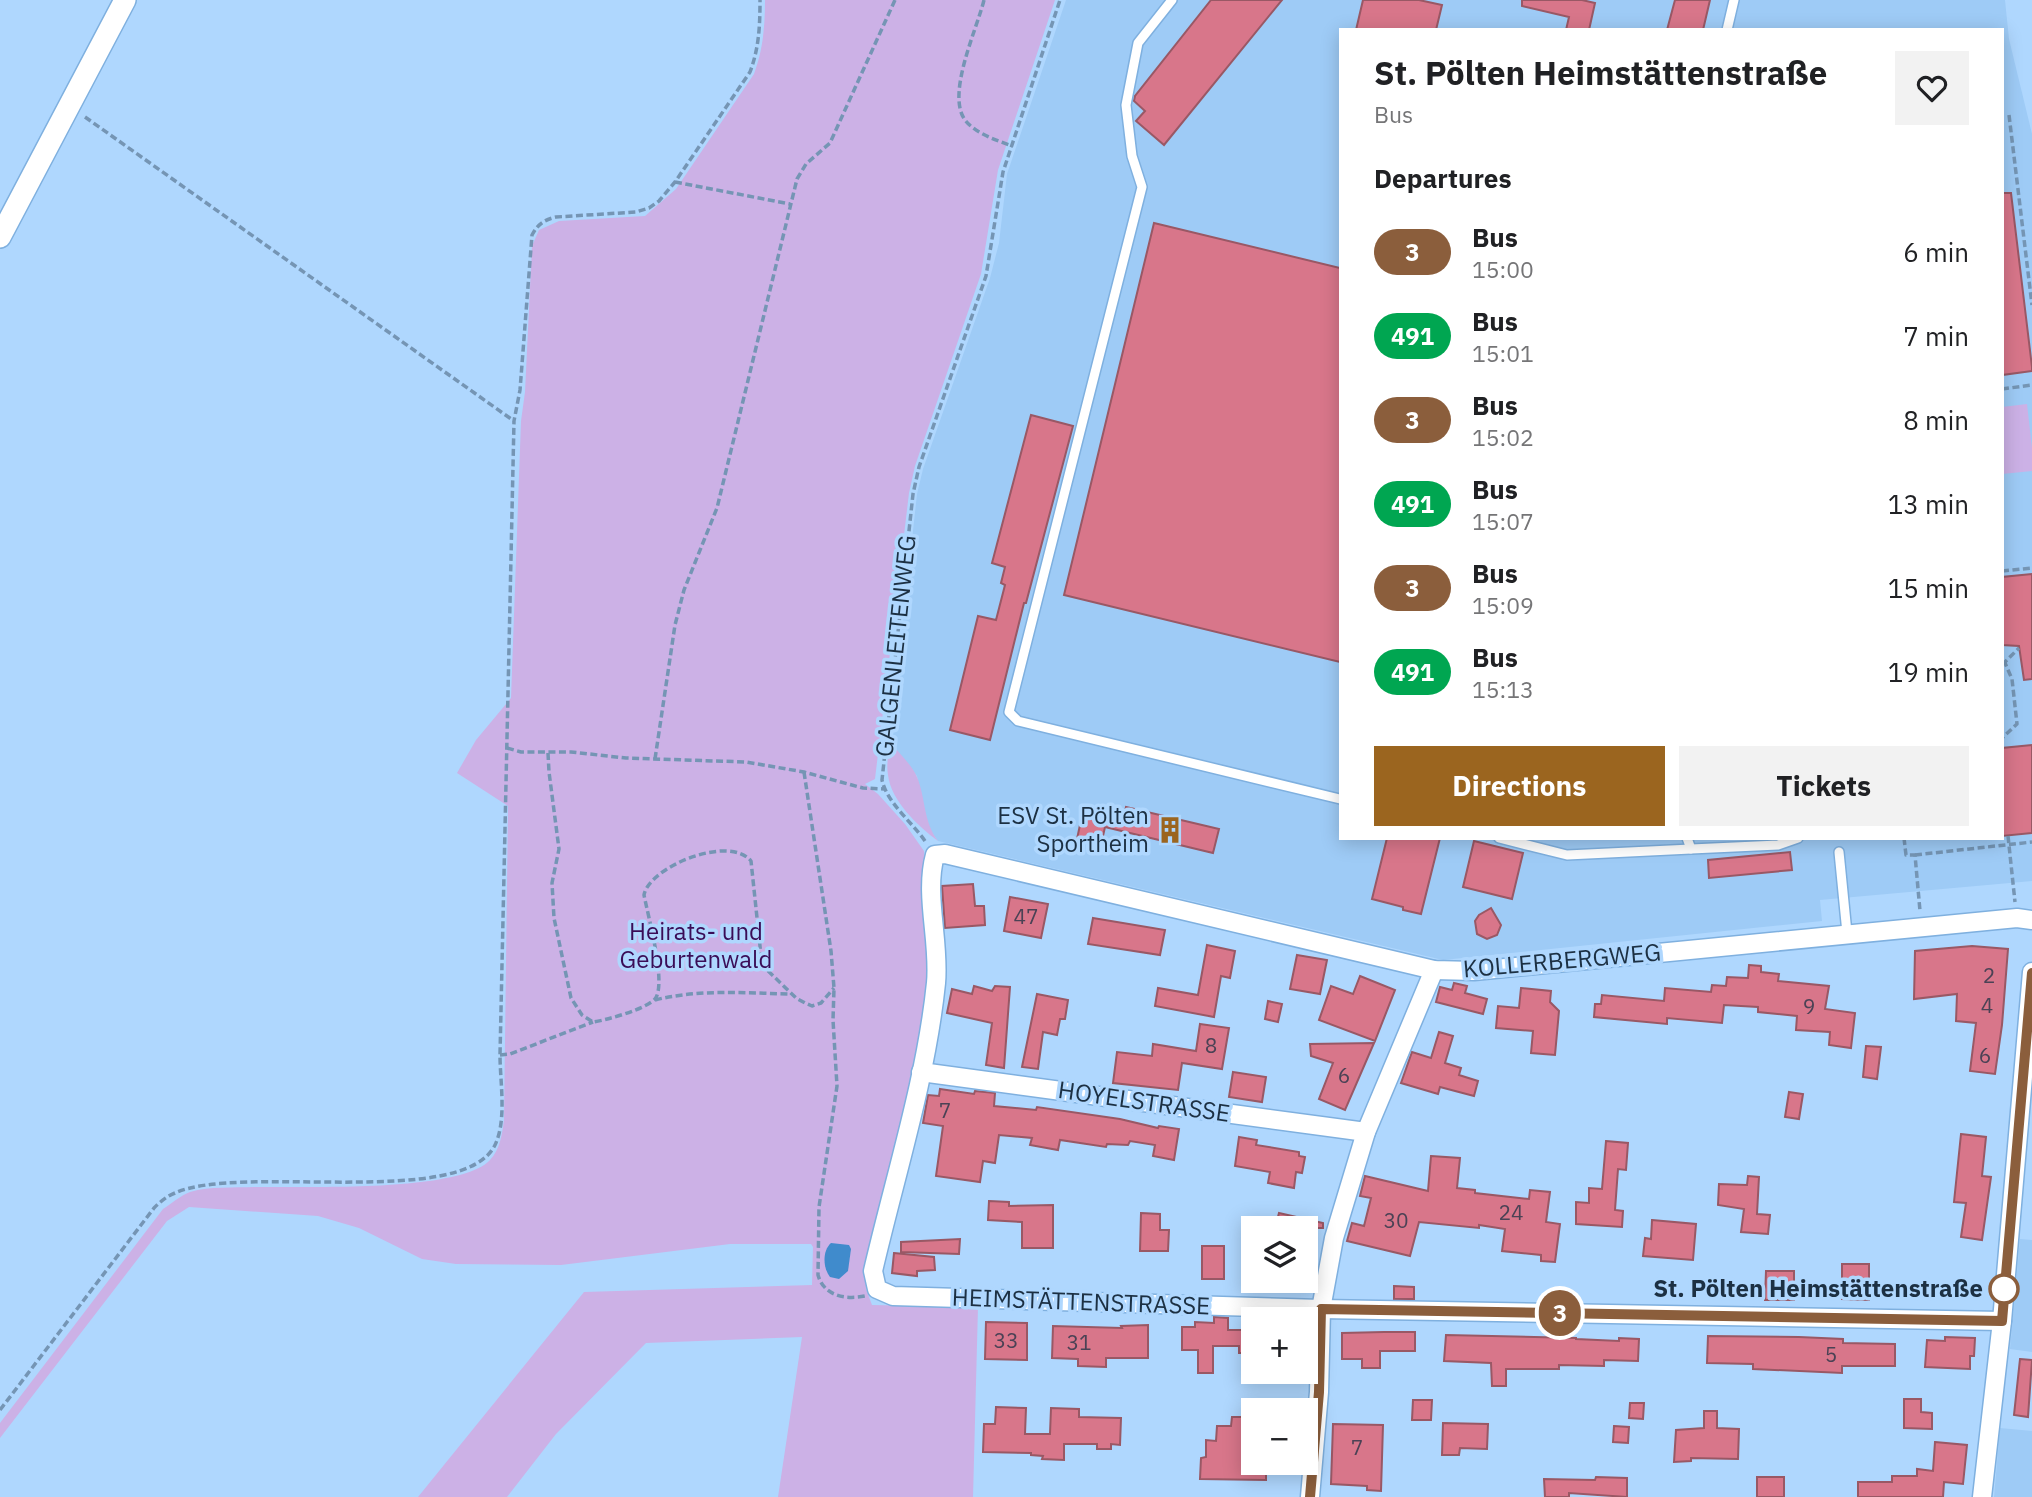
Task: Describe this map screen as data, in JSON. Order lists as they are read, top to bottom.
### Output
{
  "streets": {
    "street": ["KOLLERBERGWEG", "HOYELSTRASSE", "HEIMSTÄTTENSTRASSE"],
    "path": ["GALGENLEITENWEG"]
  },
  "crossings": [
    ["GALGENLEITENWEG", "KOLLERBERGWEG"]
  ],
  "parks": ["Heirats- und Geburtenwald"],
  "places": {
    "building": ["ESV St. Pölten Sportheim"],
    "other": ["St. Pölten Heimstättenstraße"]
  },
  "lines": ["bus line 3"],
  "house_numbers": [
    "47",
    "2",
    "4",
    "9",
    "8",
    "6",
    "6",
    "7",
    "24",
    "30",
    "33",
    "31",
    "5",
    "7"
  ],
  "page": {
    "on_map": "3",
    "heading": [
      ["St. Pölten Heimstättenstraße", "Bus"],
      "Departures"
    ],
    "list": [
      {
        "mark": "3",
        "name": "Bus",
        "note": "15:00",
        "value": "6 min"
      },
      {
        "mark": "491",
        "name": "Bus",
        "note": "15:01",
        "value": "7 min"
      },
      {
        "mark": "3",
        "name": "Bus",
        "note": "15:02",
        "value": "8 min"
      },
      {
        "mark": "491",
        "name": "Bus",
        "note": "15:07",
        "value": "13 min"
      },
      {
        "mark": "3",
        "name": "Bus",
        "note": "15:09",
        "value": "15 min"
      },
      {
        "mark": "491",
        "name": "Bus",
        "note": "15:13",
        "value": "19 min"
      }
    ],
    "buttons": ["Directions", "Tickets"],
    "map_buttons": ["+", "−"]
  }
}
